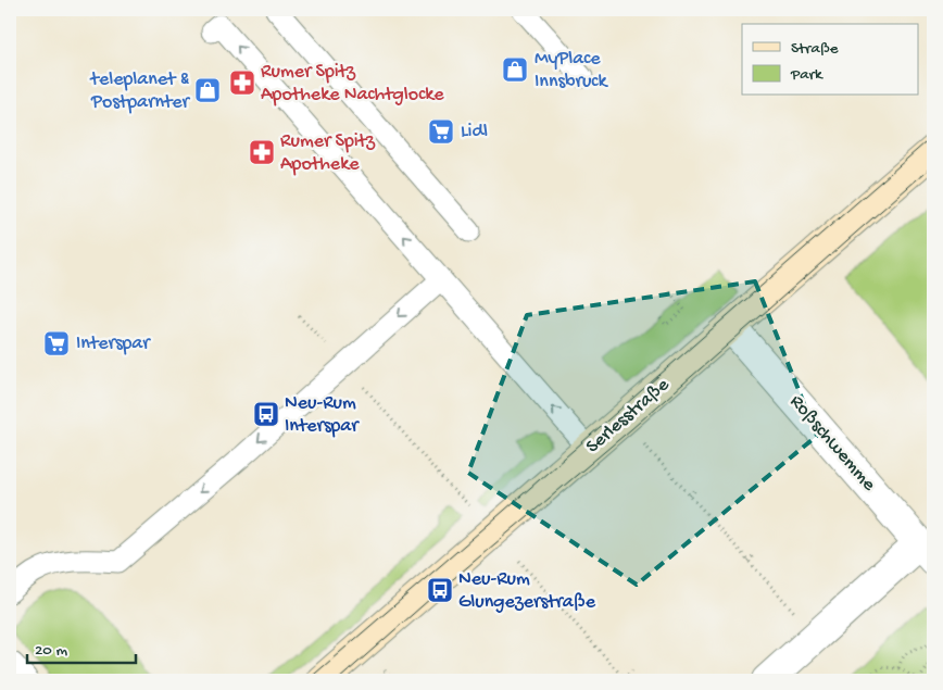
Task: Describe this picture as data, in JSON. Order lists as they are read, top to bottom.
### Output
{
  "streets": {
    "street": ["Serlesstraße", "Roßschwemme"]
  },
  "crossings": [
    ["Serlesstraße", "Roßschwemme"]
  ],
  "places": {
    "shop": ["MyPlace Innsbruck", "teleplanet & Postparnter"],
    "pharmacy": ["Rumer Spitz Apotheke Nachtglocke", "Rumer Spitz Apotheke"],
    "supermarket": ["Lidl", "Interspar"],
    "bus stop": ["Neu-Rum Interspar", "Neu-Rum Glungezerstraße"]
  },
  "legend": ["Straße", "Park"],
  "scale_bar": "20 m"
}
